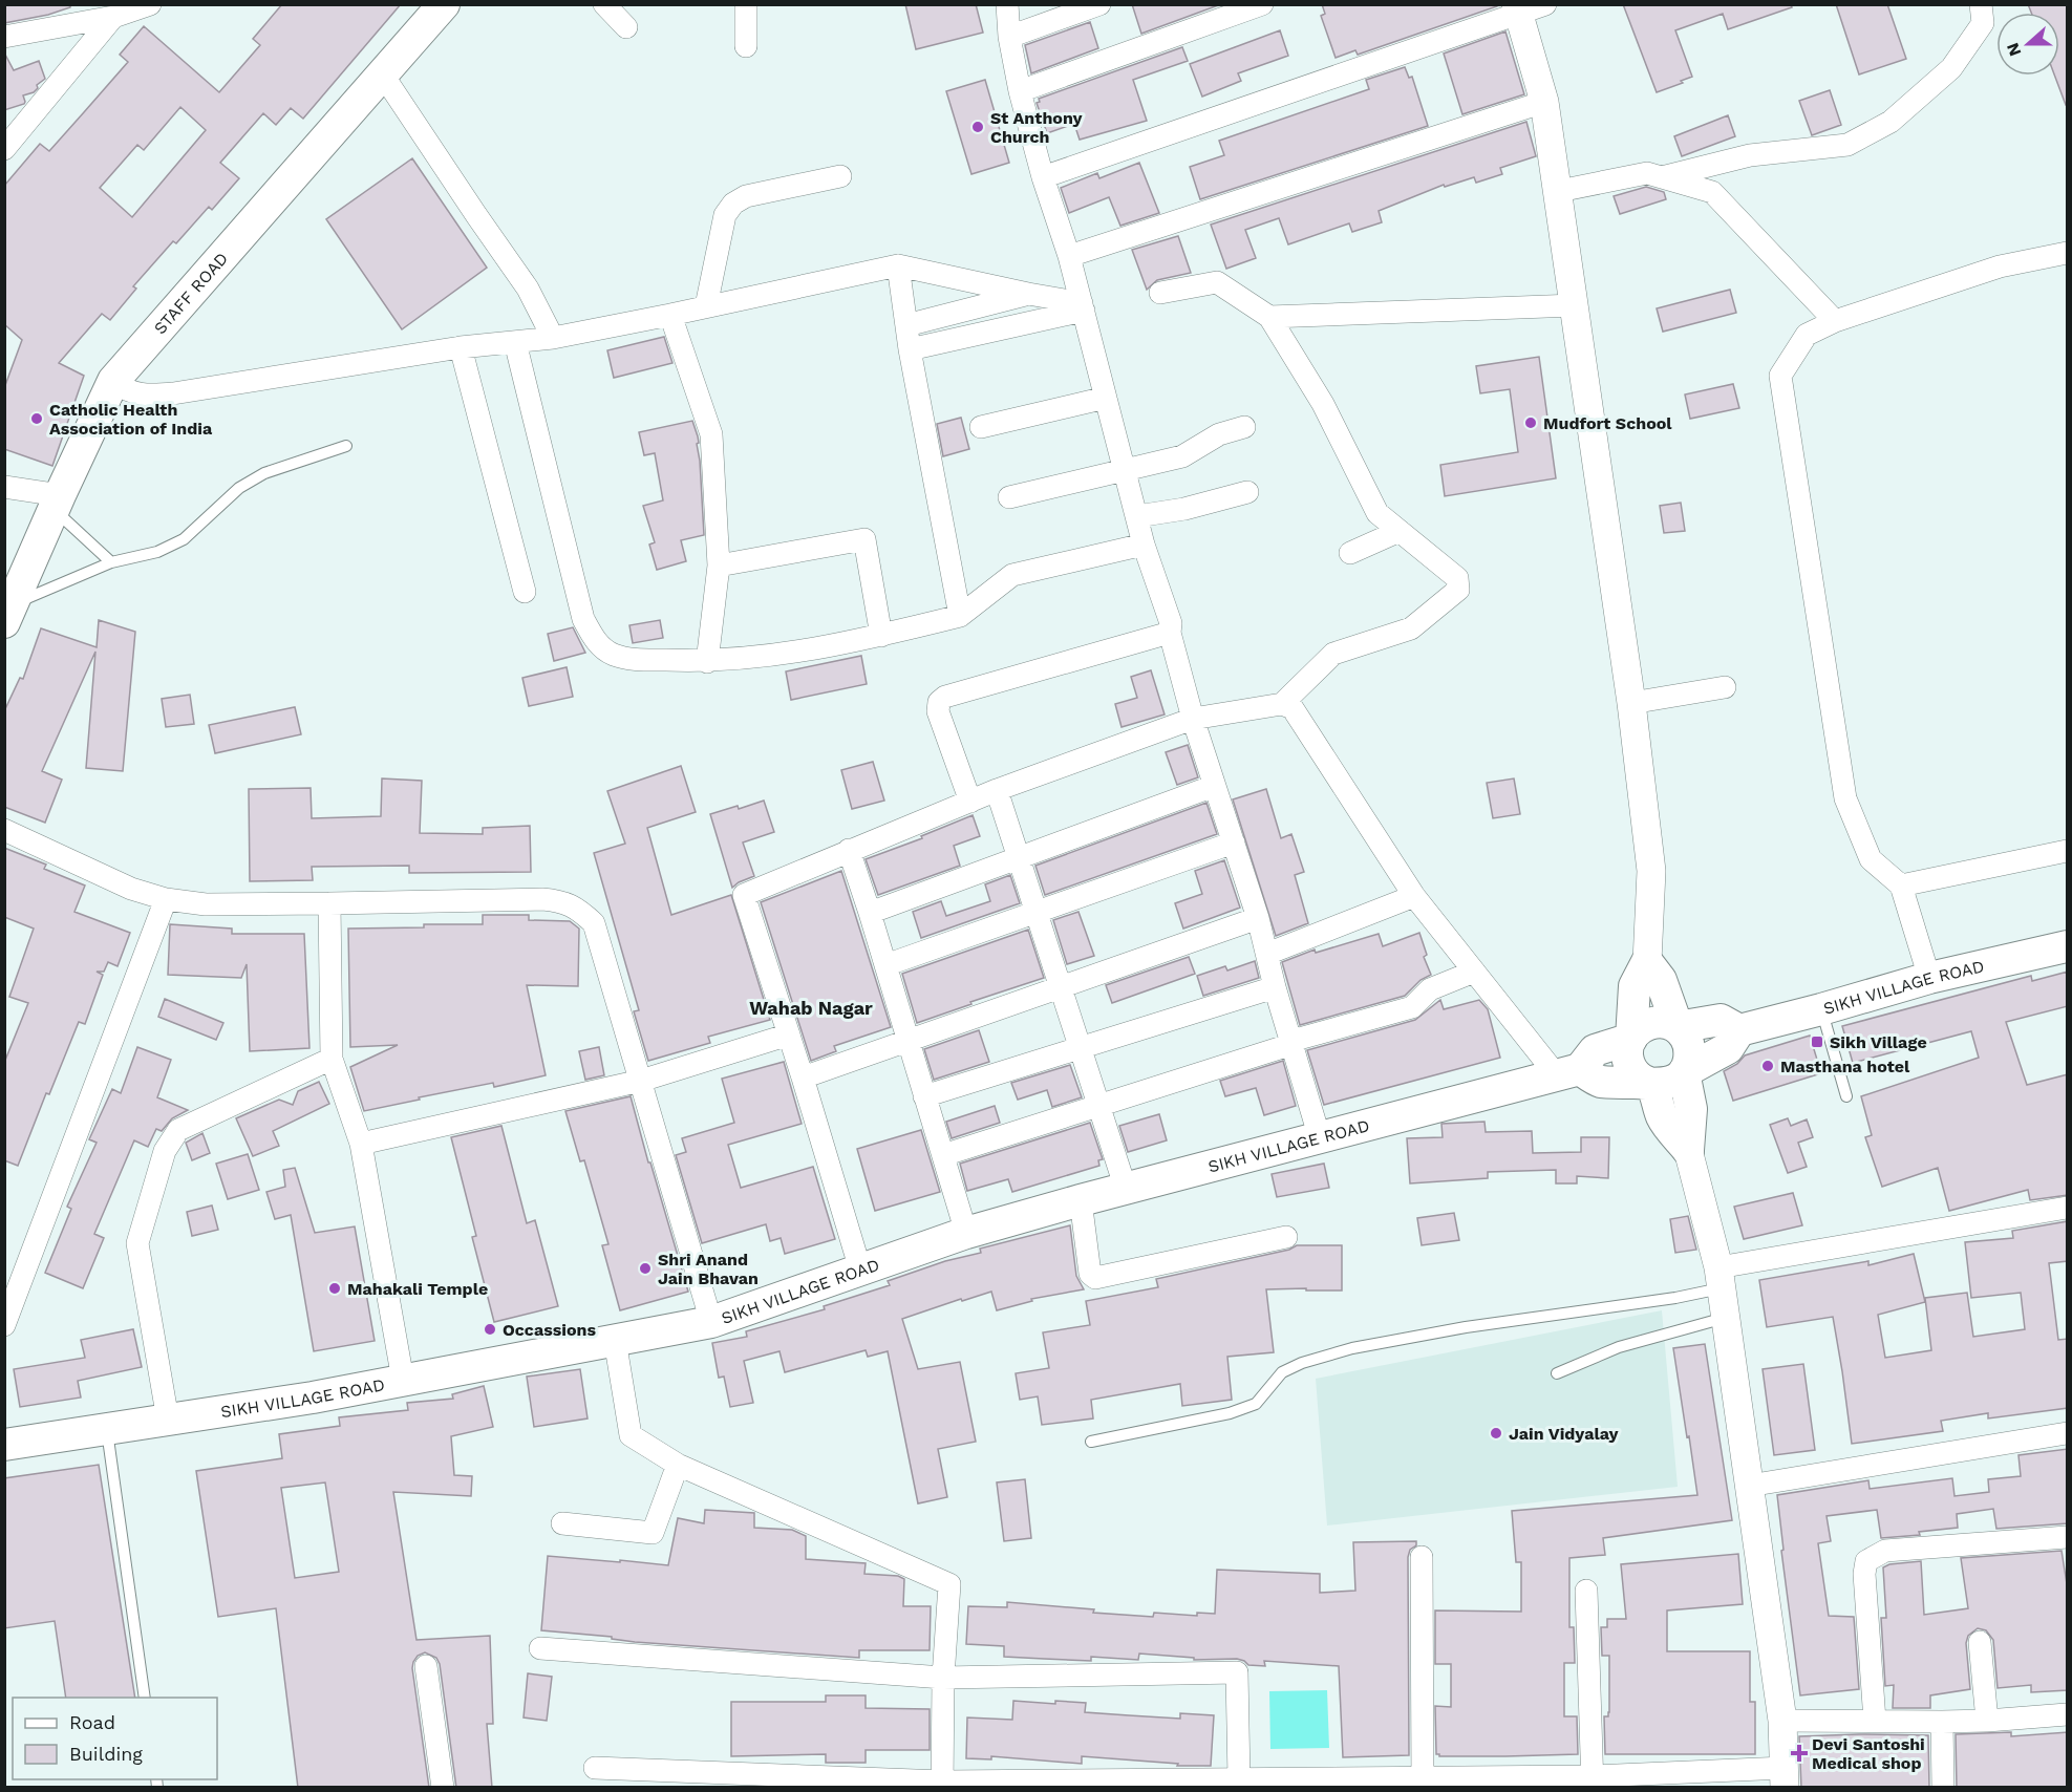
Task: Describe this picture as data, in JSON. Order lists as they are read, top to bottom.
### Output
{
  "streets": {
    "main road": ["STAFF ROAD", "SIKH VILLAGE ROAD"]
  },
  "districts": ["Wahab Nagar"],
  "places": {
    "other": [
      "St Anthony Church",
      "Catholic Health Association of India",
      "Mudfort School",
      "Masthana hotel",
      "Shri Anand Jain Bhavan",
      "Mahakali Temple",
      "Occassions",
      "Jain Vidyalay"
    ],
    "transit": ["Sikh Village"],
    "health": ["Devi Santoshi Medical shop"]
  },
  "legend": ["Road", "Building"],
  "north": "left"
}
